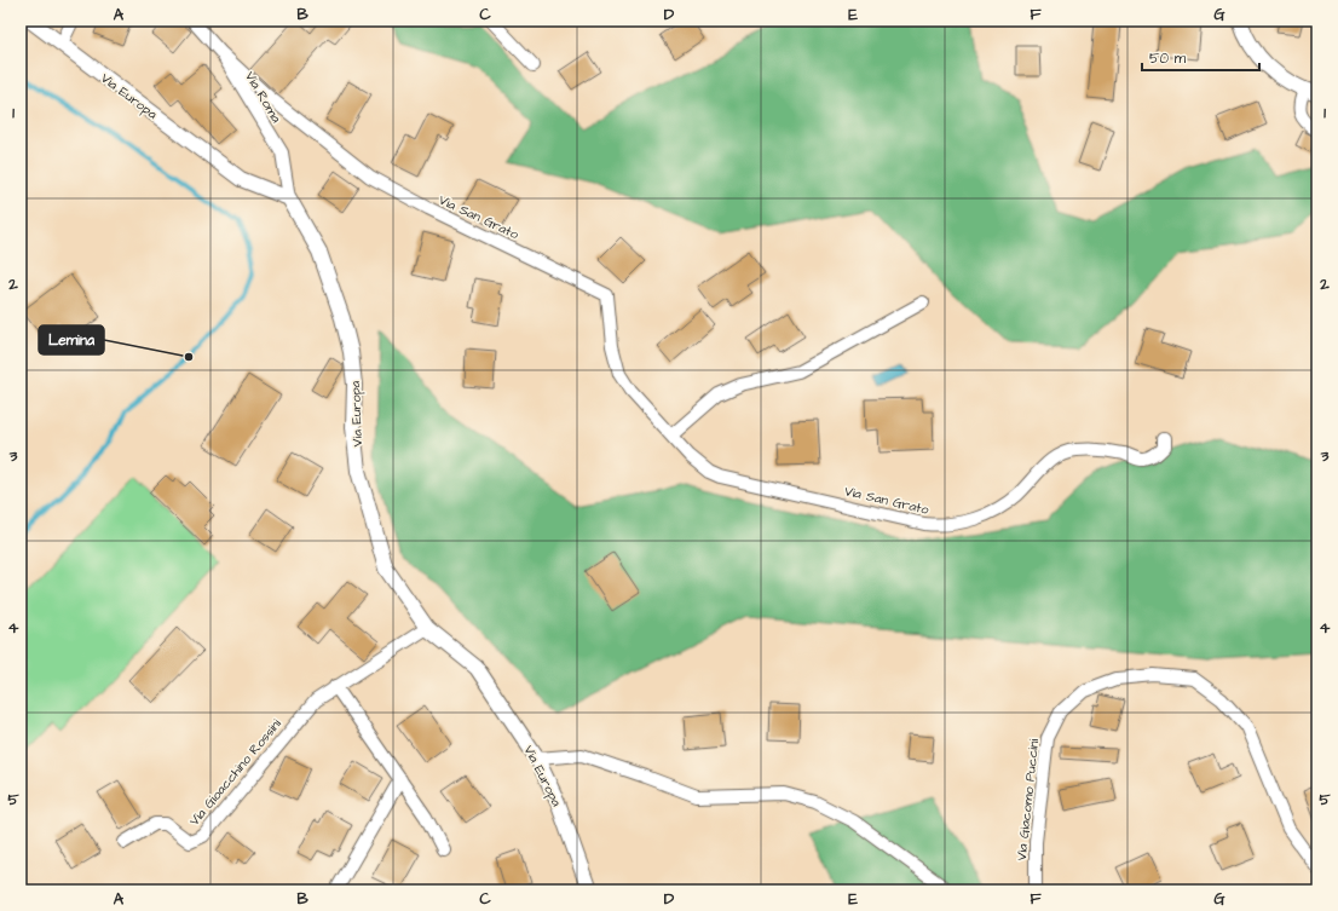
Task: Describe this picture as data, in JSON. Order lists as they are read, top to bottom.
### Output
{
  "streets": {
    "street": [
      "Via Europa",
      "Via Roma",
      "Via San Grato",
      "Via Gioacchino Rossini",
      "Via Giacomo Puccini"
    ]
  },
  "crossings": [
    ["Via Europa", "Via Roma"],
    ["Via Europa", "Via Gioacchino Rossini"],
    ["Via Roma", "Via San Grato"]
  ],
  "places": ["Lemina"],
  "scale_bar": "50 m",
  "grid": {
    "columns": [
      "A",
      "B",
      "C",
      "D",
      "E",
      "F",
      "G"
    ],
    "rows": [
      "1",
      "2",
      "3",
      "4",
      "5"
    ]
  }
}
